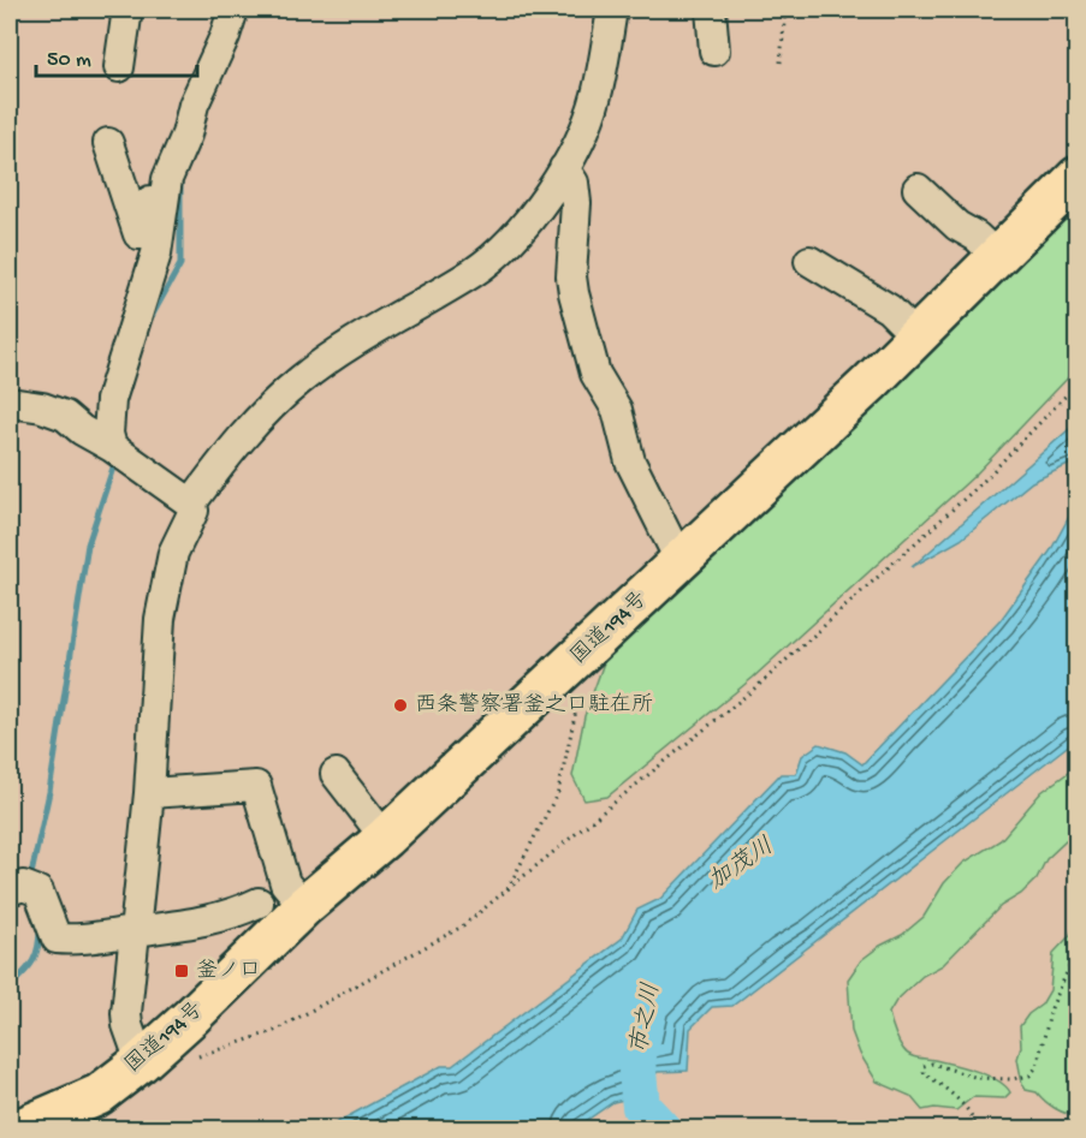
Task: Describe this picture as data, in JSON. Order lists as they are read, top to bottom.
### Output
{
  "streets": {
    "highway": ["国道194号"]
  },
  "water": ["加茂川", "市之川"],
  "places": {
    "other": ["西条警察署釜之口駐在所"],
    "transit": ["釜ノ口"]
  },
  "scale_bar": "50 m"
}
